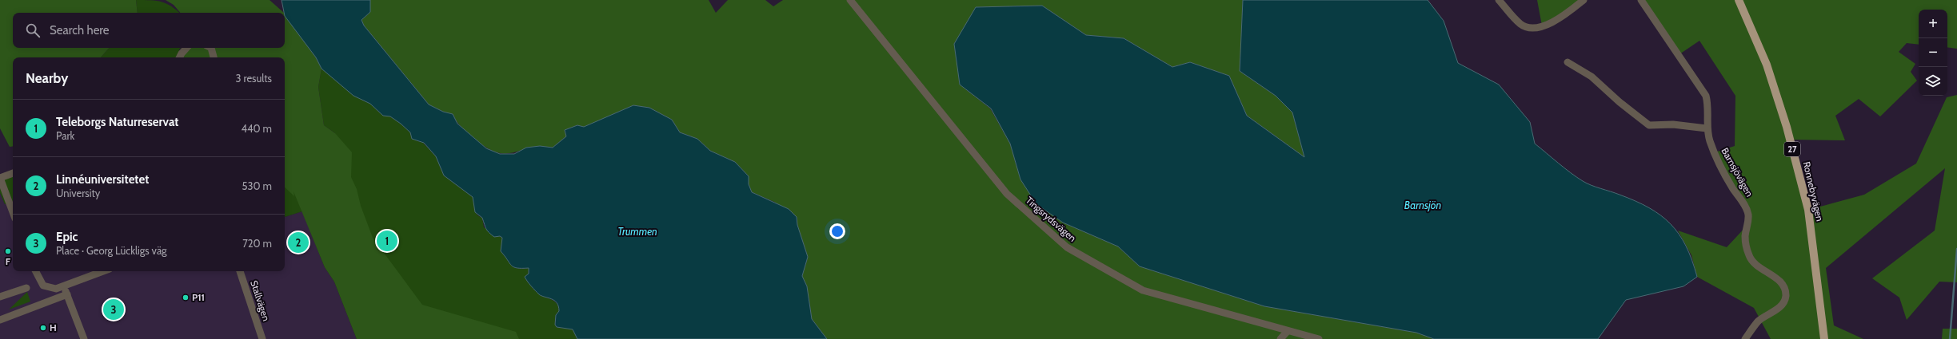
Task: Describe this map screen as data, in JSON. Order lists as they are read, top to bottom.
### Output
{
  "streets": {
    "main road": ["27", "Ronnebyvägen"],
    "street": ["Barnsjövägen", "Tingsrydsvägen", "Stallvägen"]
  },
  "water": ["Barnsjön", "Trummen"],
  "places": ["F", "P11", "H"],
  "page": {
    "map_buttons": ["+", "−"],
    "search": "Search here",
    "heading": ["Nearby", "3 results"],
    "list": [
      {
        "mark": "1",
        "name": "Teleborgs Naturreservat",
        "note": "Park",
        "value": "440 m"
      },
      {
        "mark": "2",
        "name": "Linnéuniversitetet",
        "note": "University",
        "value": "530 m"
      },
      {
        "mark": "3",
        "name": "Epic",
        "note": "Place · Georg Lückligs väg",
        "value": "720 m"
      }
    ],
    "pins": ["1", "2", "3"]
  }
}
